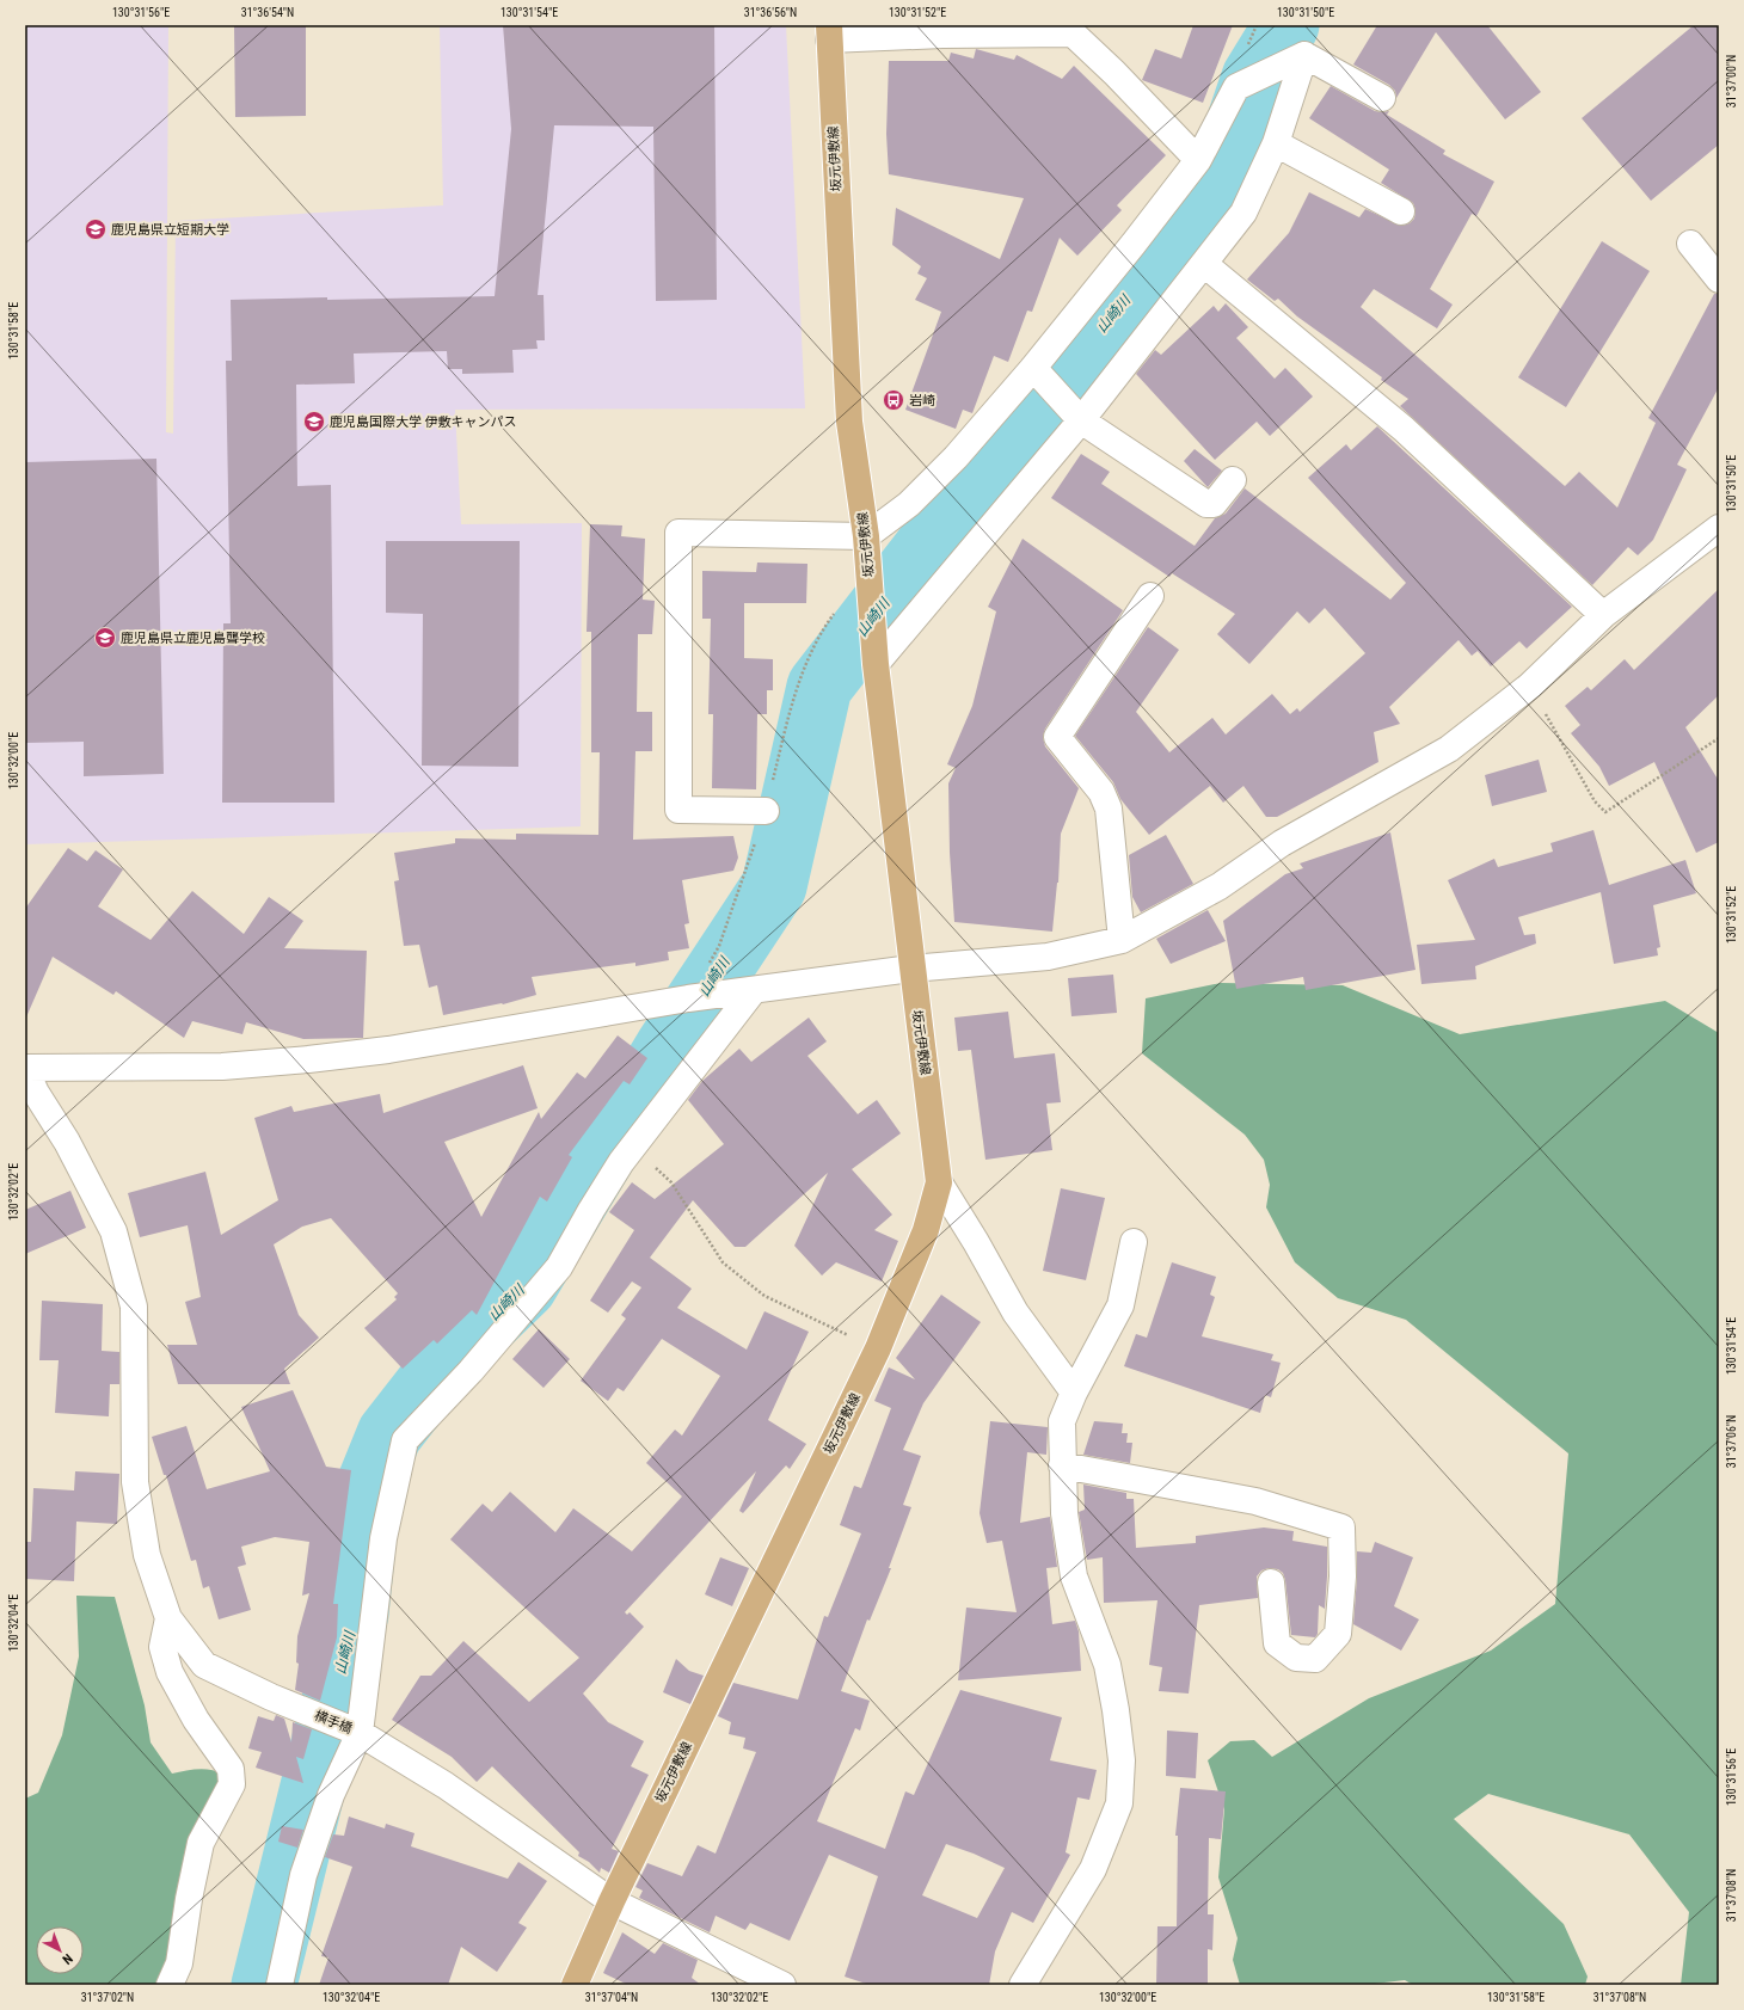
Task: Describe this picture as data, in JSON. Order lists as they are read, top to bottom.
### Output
{
  "streets": {
    "main road": ["坂元伊敷線"],
    "street": ["横手橋"]
  },
  "crossings": [
    ["坂元伊敷線", "横手橋"]
  ],
  "water": ["山崎川"],
  "places": {
    "school or university": ["鹿児島県立短期大学", "鹿児島国際大学 伊敷キャンパス", "鹿児島県立鹿児島聾学校"],
    "bus stop": ["岩崎"]
  },
  "north": "bottom right",
  "coordinates": [
    "130°31'56\"E",
    "31°36'54\"N",
    "130°31'54\"E",
    "31°36'56\"N",
    "130°31'52\"E",
    "130°31'50\"E",
    "31°37'00\"N",
    "130°31'58\"E",
    "130°32'00\"E",
    "130°32'02\"E",
    "31°37'06\"N",
    "130°32'04\"E",
    "31°37'08\"N",
    "31°37'02\"N",
    "31°37'04\"N"
  ]
}
